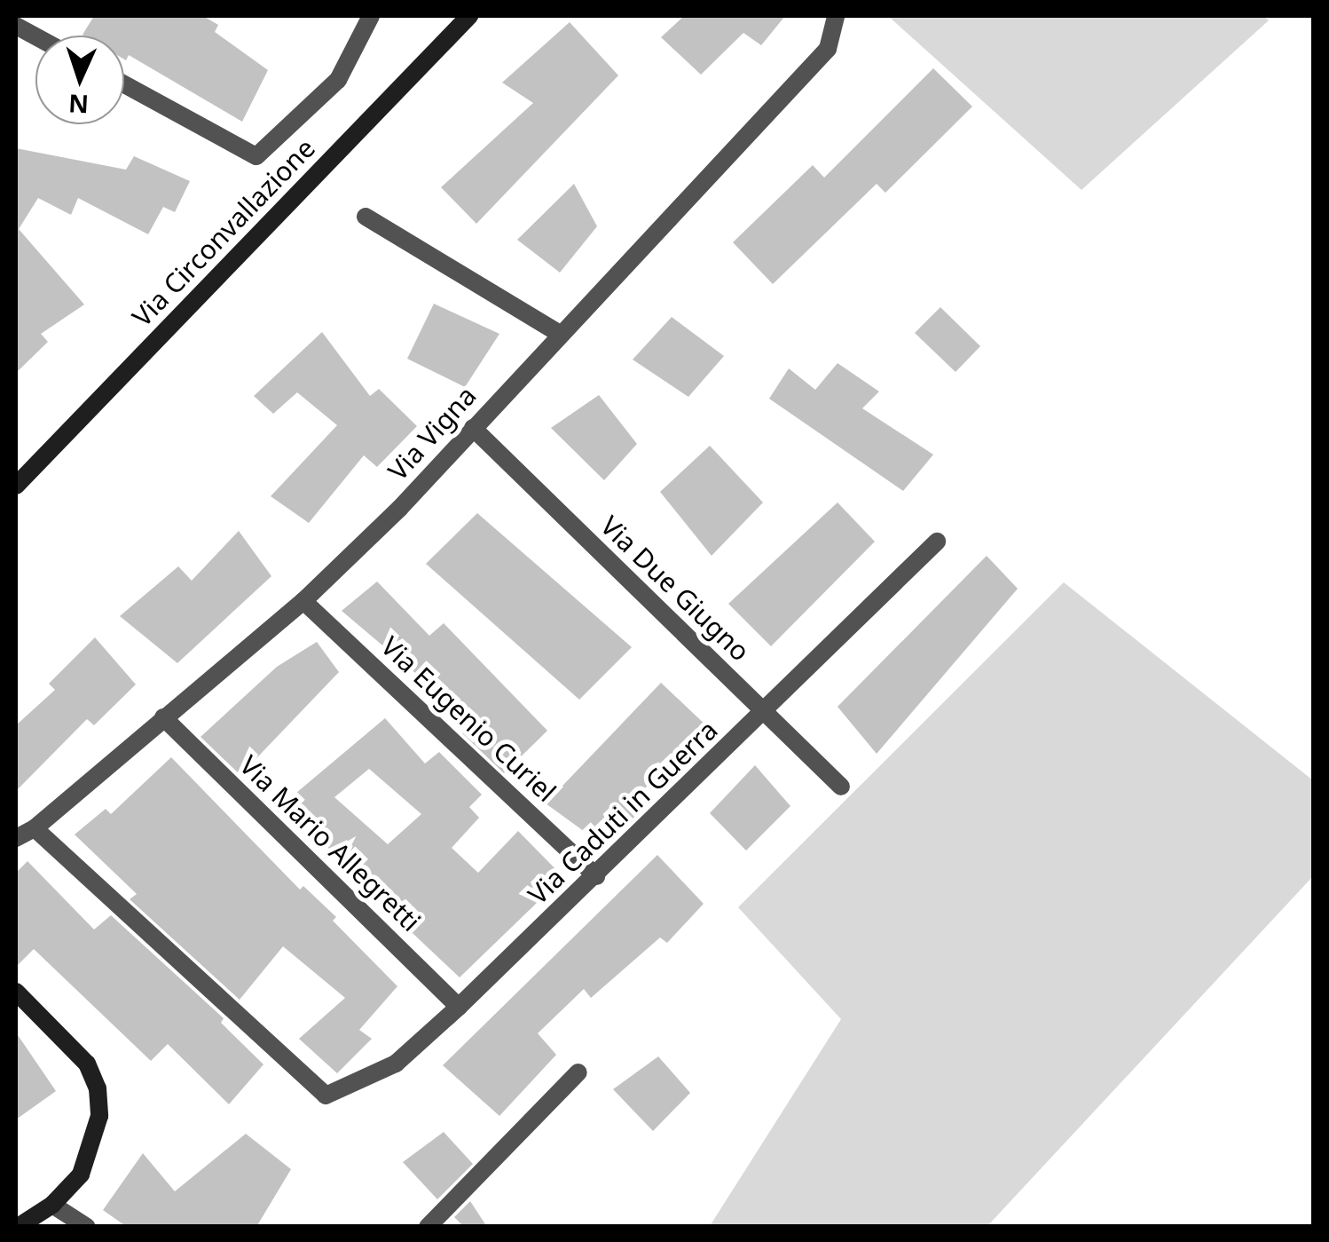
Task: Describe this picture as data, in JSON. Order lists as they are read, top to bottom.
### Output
{
  "streets": {
    "main road": ["Via Circonvallazione"],
    "street": [
      "Via Vigna",
      "Via Due Giugno",
      "Via Eugenio Curiel",
      "Via Caduti in Guerra",
      "Via Mario Allegretti"
    ]
  },
  "crossings": [
    ["Via Vigna", "Via Due Giugno"],
    ["Via Vigna", "Via Eugenio Curiel"],
    ["Via Vigna", "Via Caduti in Guerra"],
    ["Via Vigna", "Via Mario Allegretti"],
    ["Via Due Giugno", "Via Caduti in Guerra"],
    ["Via Eugenio Curiel", "Via Caduti in Guerra"],
    ["Via Caduti in Guerra", "Via Mario Allegretti"]
  ],
  "north": "bottom"
}
